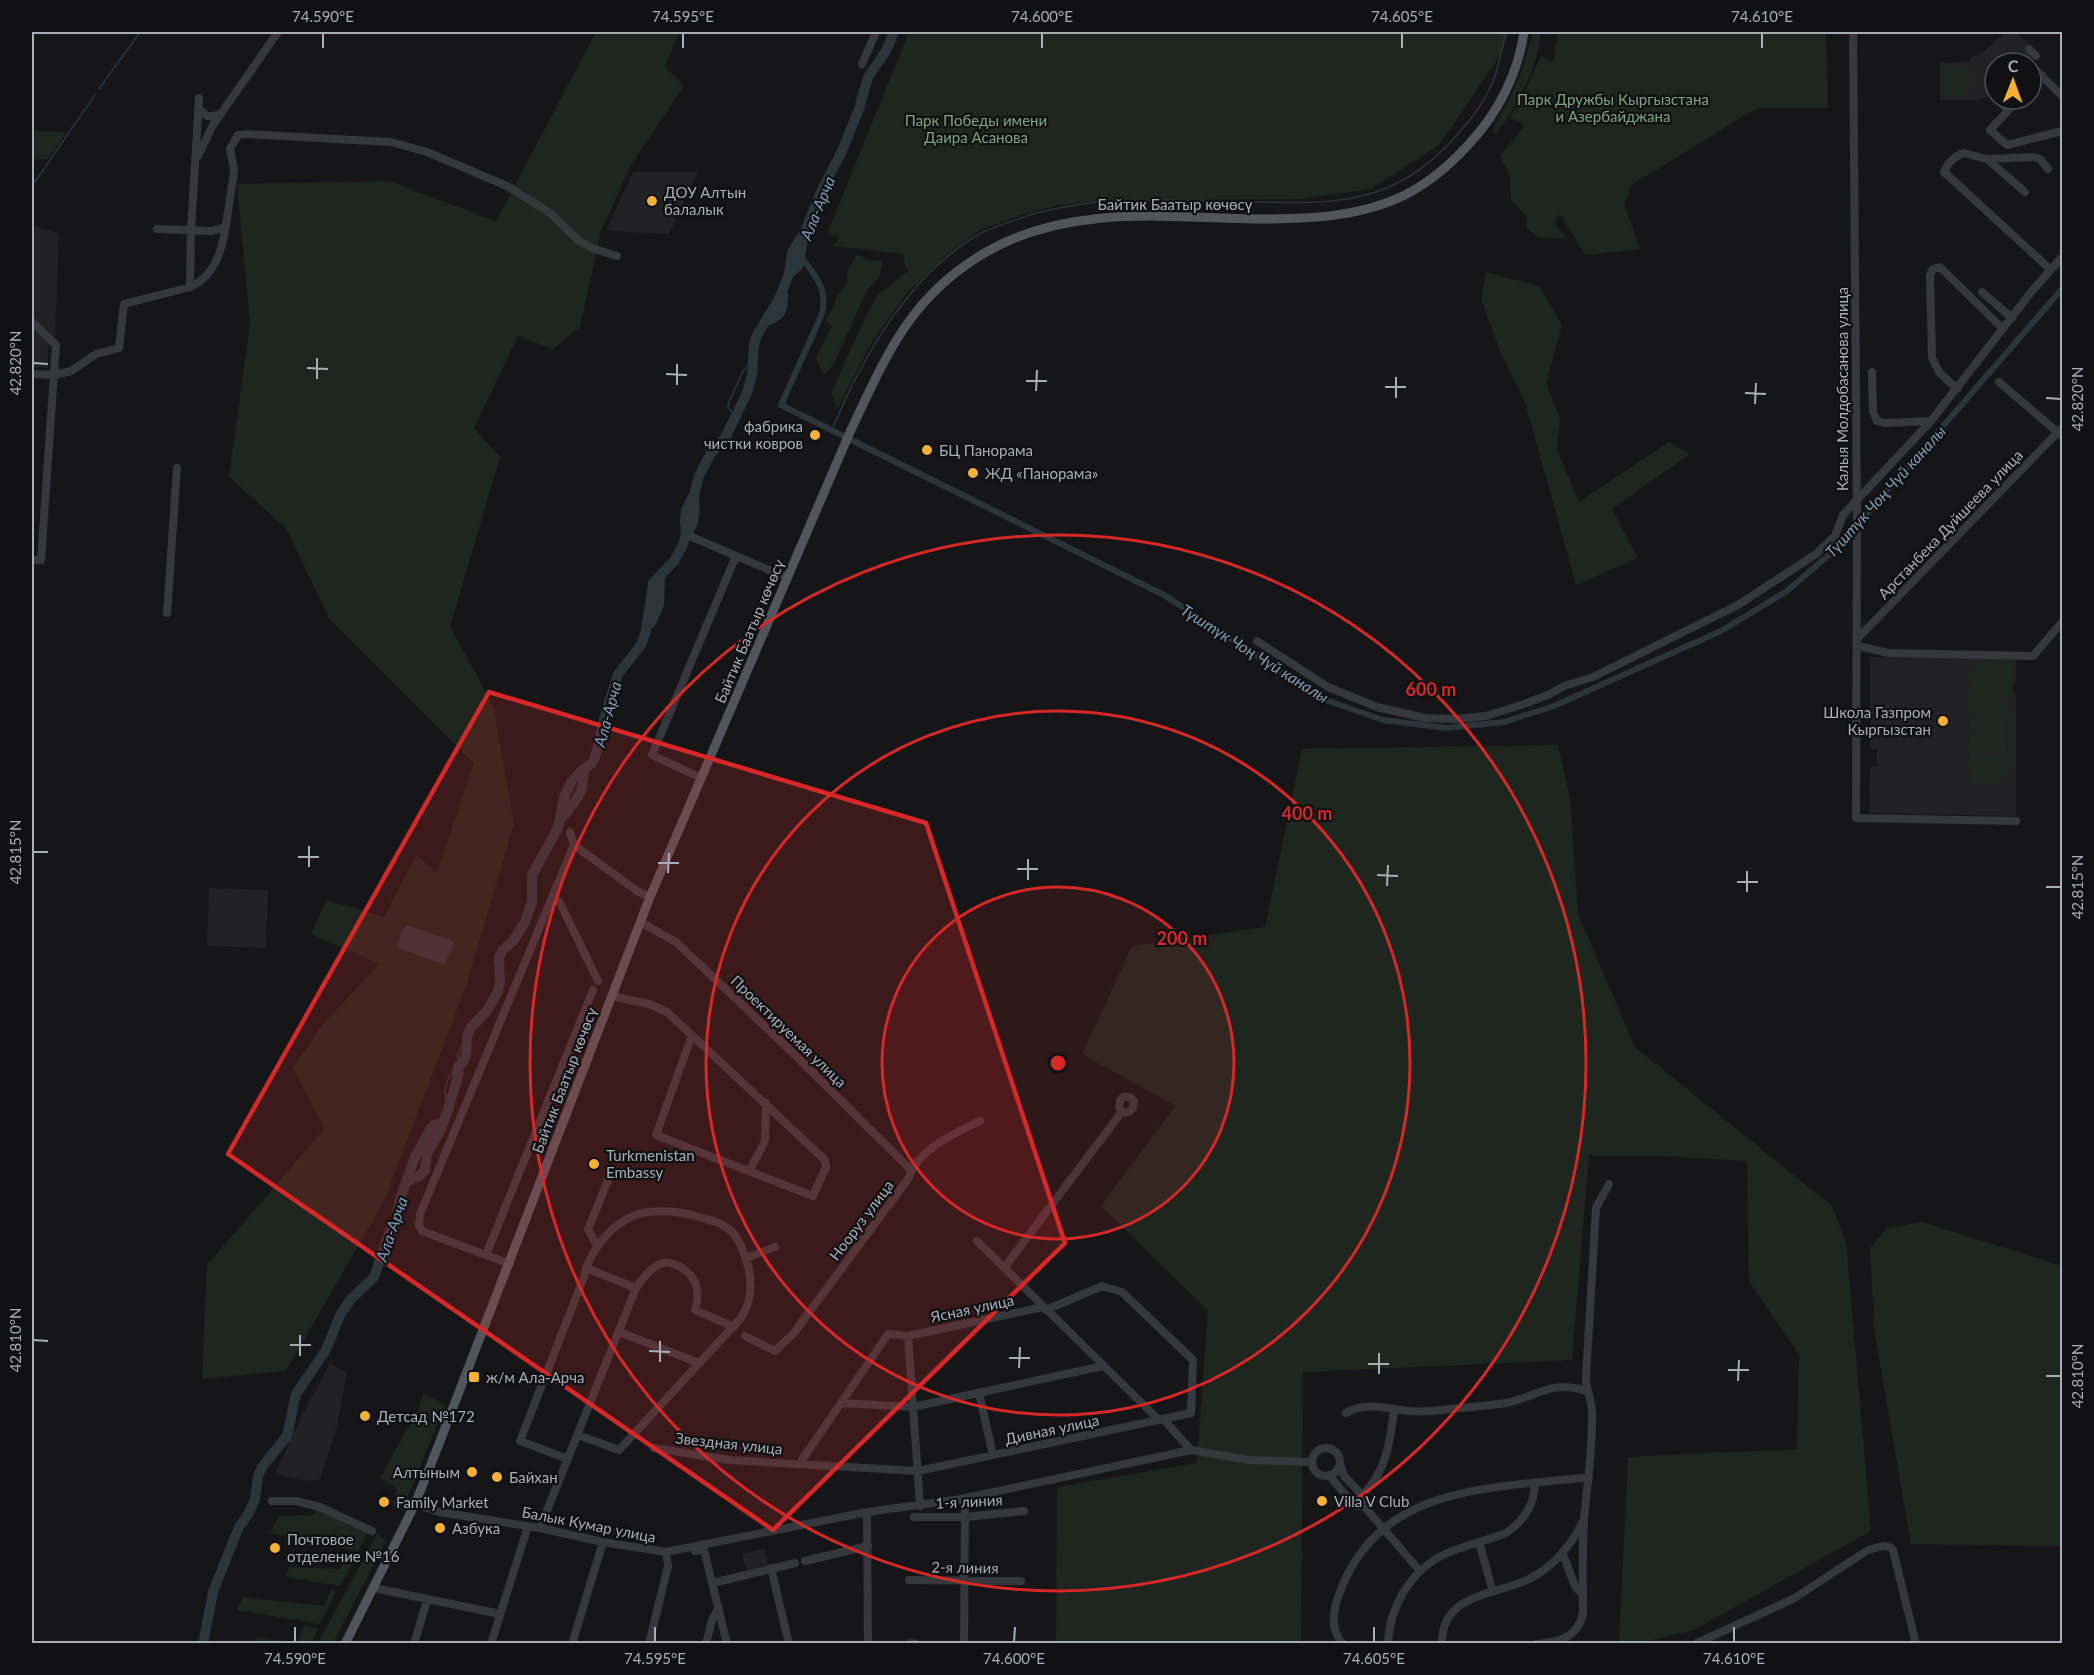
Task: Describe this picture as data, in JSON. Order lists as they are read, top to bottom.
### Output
{
  "streets": {
    "main road": ["Байтик Баатыр көчөсү"],
    "street": [
      "Калыя Молдобасанова улица",
      "Арстанбека Дуйшеева улица",
      "Проектируемая улица",
      "Нооруз улица",
      "Ясная улица",
      "Дивная улица",
      "Звездная улица",
      "1-я линия",
      "Балык Кумар улица",
      "2-я линия"
    ]
  },
  "crossings": [
    ["Байтик Баатыр көчөсү", "Проектируемая улица"],
    ["Байтик Баатыр көчөсү", "Балык Кумар улица"],
    ["Калыя Молдобасанова улица", "Арстанбека Дуйшеева улица"],
    ["Проектируемая улица", "Нооруз улица"],
    ["Ясная улица", "Дивная улица"],
    ["Ясная улица", "Звездная улица"],
    ["Дивная улица", "Звездная улица"]
  ],
  "water": ["Ала-Арча", "Түштүк Чоң Чүй каналы"],
  "parks": ["Парк Дружбы Кыргызстана и Азербайджана", "Парк Победы имени Даира Асанова"],
  "places": {
    "other": [
      "ДОУ Алтын балалык",
      "фабрика чистки ковров",
      "БЦ Панорама",
      "ЖД «Панорама»",
      "Школа Газпром Кыргызстан",
      "Turkmenistan Embassy",
      "Детсад №172",
      "Алтыным",
      "Байхан",
      "Villa V Club",
      "Family Market",
      "Азбука",
      "Почтовое отделение №16"
    ],
    "transit": ["ж/м Ала-Арча"]
  },
  "north": "top",
  "coordinates": [
    "74.590°E",
    "74.595°E",
    "74.600°E",
    "74.605°E",
    "74.610°E",
    "42.820°N",
    "42.815°N",
    "42.810°N"
  ],
  "rings": ["600 m", "400 m", "200 m"]
}
